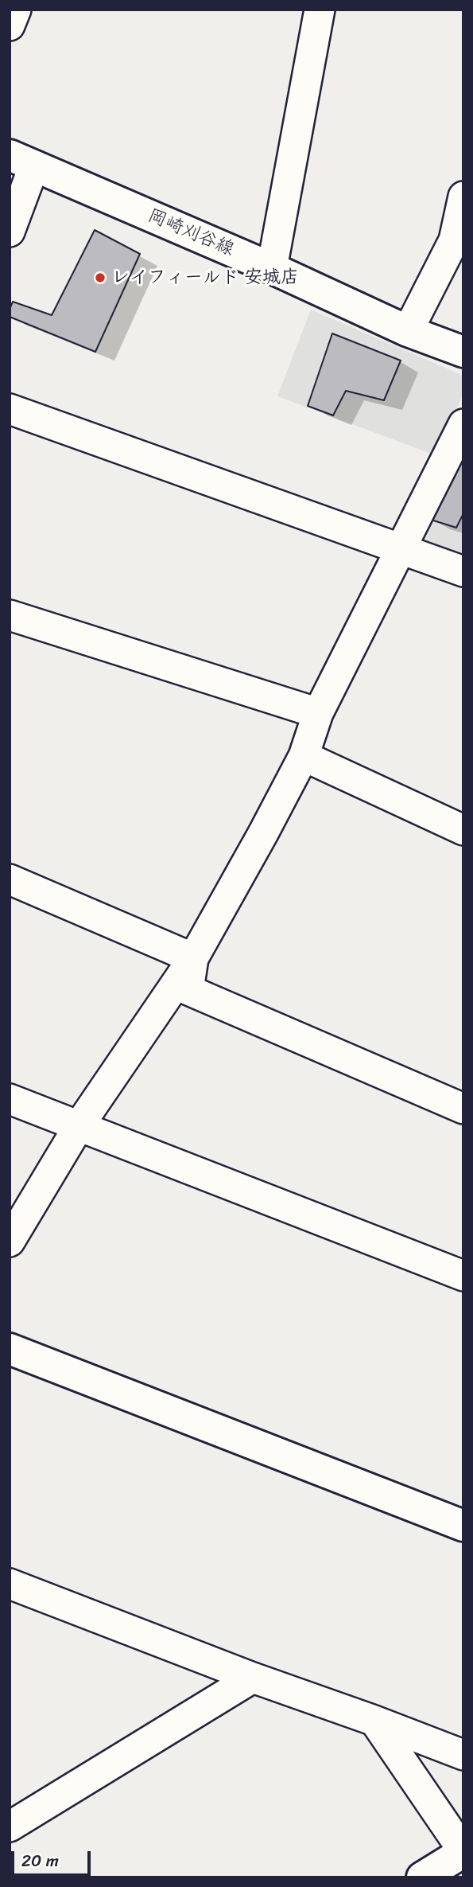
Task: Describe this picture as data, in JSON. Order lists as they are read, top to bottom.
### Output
{
  "streets": {
    "street": ["岡崎刈谷線"]
  },
  "places": ["レイフィールド 安城店"],
  "scale_bar": "20 m"
}
